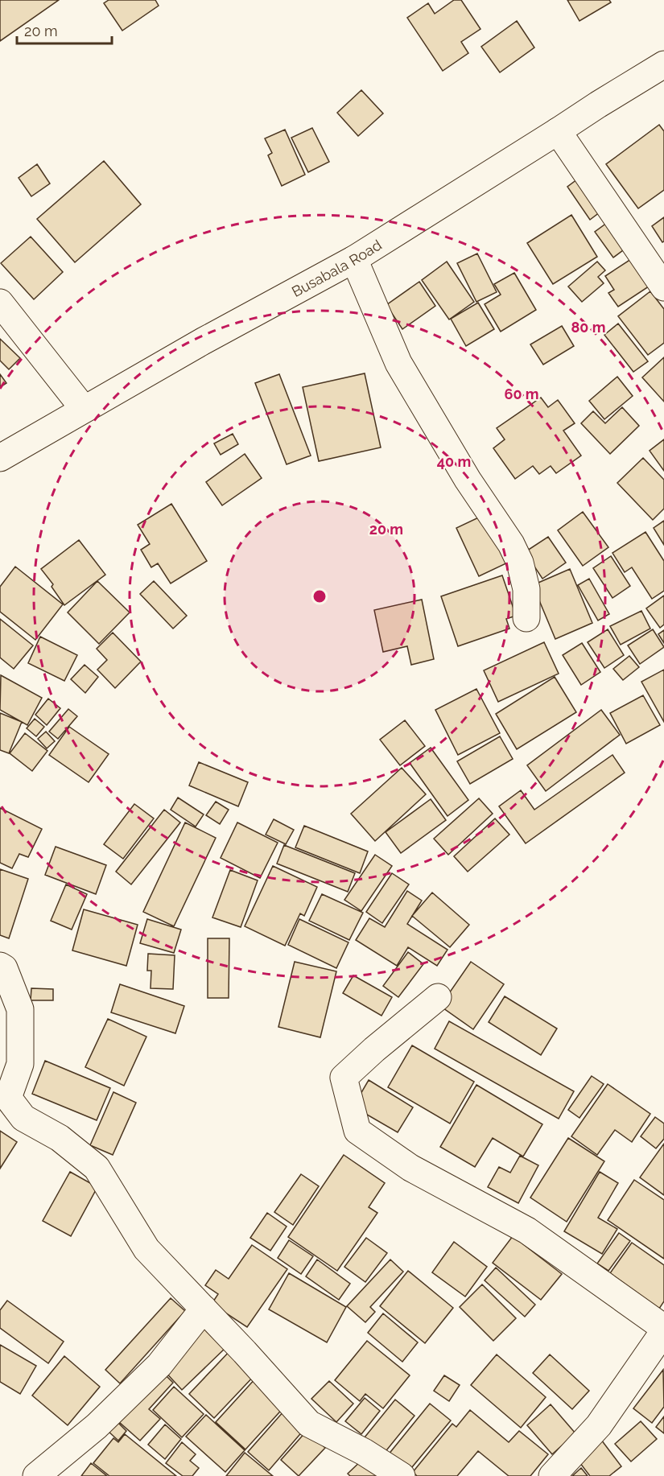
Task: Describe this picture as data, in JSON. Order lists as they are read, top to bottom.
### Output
{
  "streets": {
    "street": ["Busabala Road"]
  },
  "scale_bar": "20 m",
  "rings": [
    "80 m",
    "60 m",
    "40 m",
    "20 m"
  ]
}
